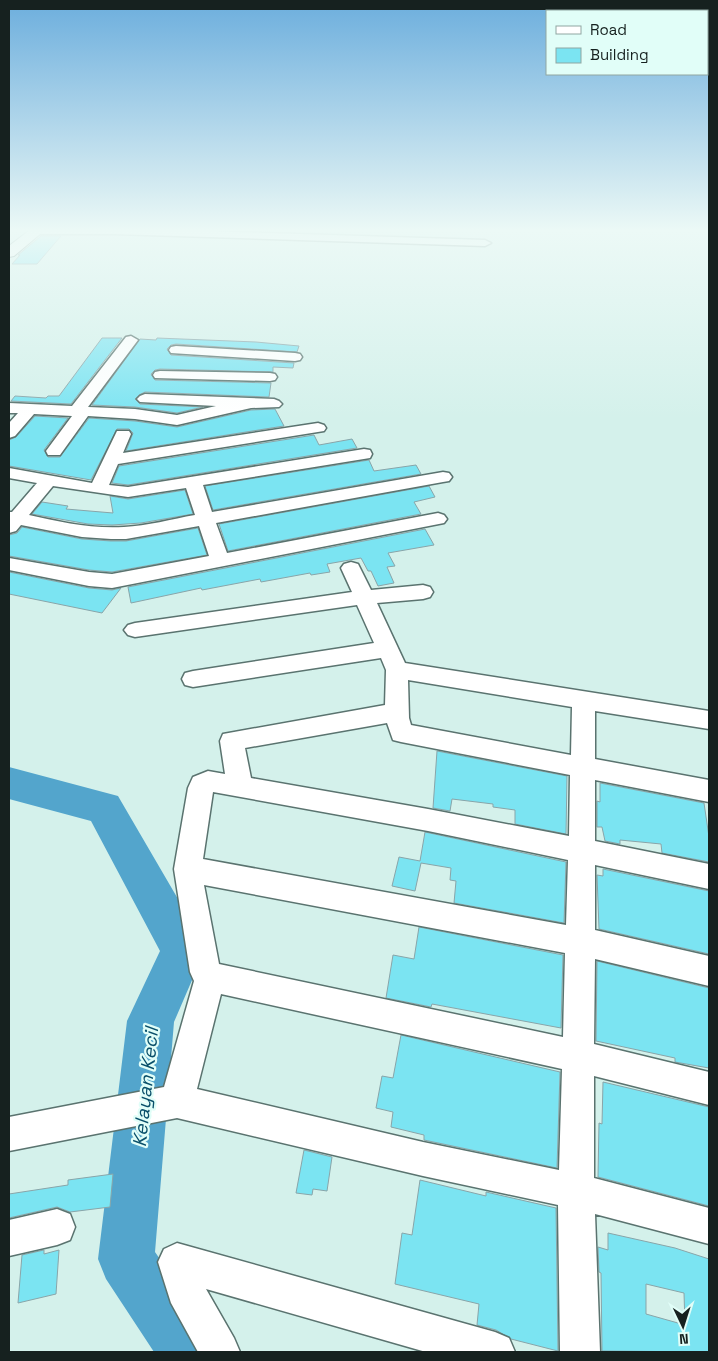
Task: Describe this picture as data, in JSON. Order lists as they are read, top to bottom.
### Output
{
  "water": ["Kelayan Kecil"],
  "legend": ["Road", "Building"],
  "north": "bottom"
}
